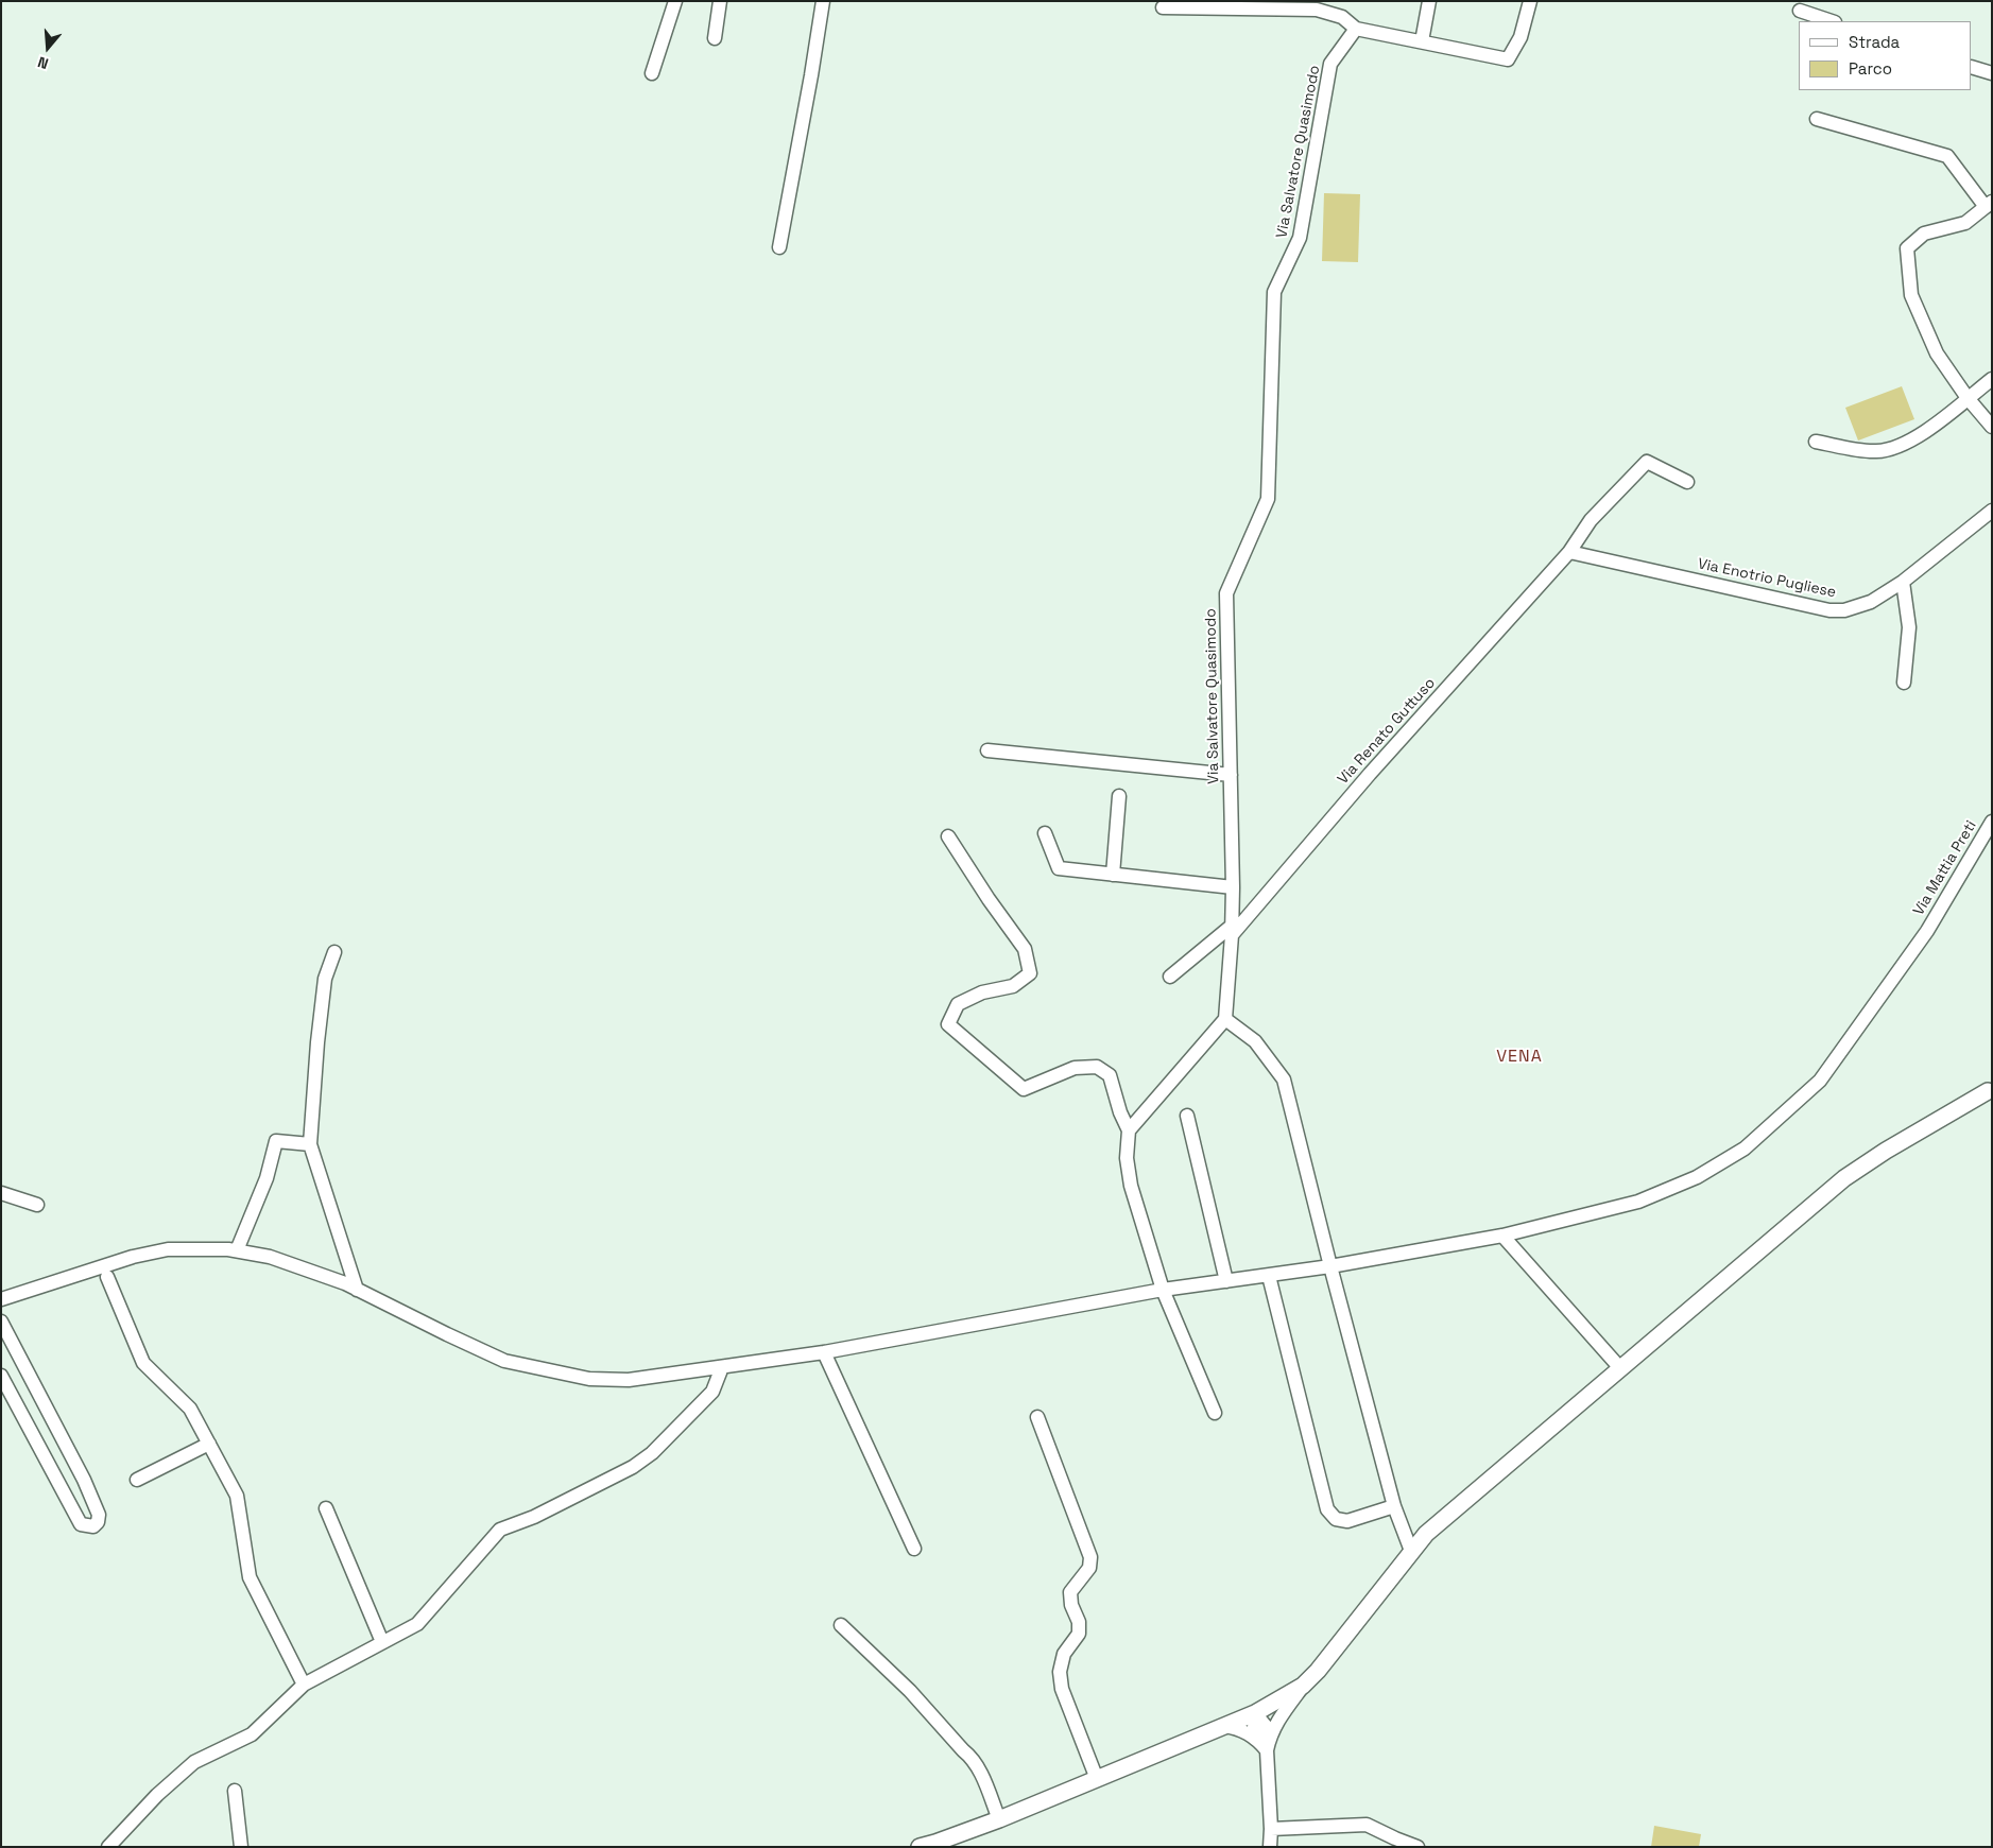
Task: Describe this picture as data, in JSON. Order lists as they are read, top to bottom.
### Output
{
  "streets": {
    "street": [
      "Via Salvatore Quasimodo",
      "Via Enotrio Pugliese",
      "Via Renato Guttuso",
      "Via Mattia Preti"
    ]
  },
  "crossings": [
    ["Via Salvatore Quasimodo", "Via Renato Guttuso"],
    ["Via Enotrio Pugliese", "Via Renato Guttuso"]
  ],
  "districts": ["VENA"],
  "legend": ["Strada", "Parco"],
  "north": "bottom"
}
